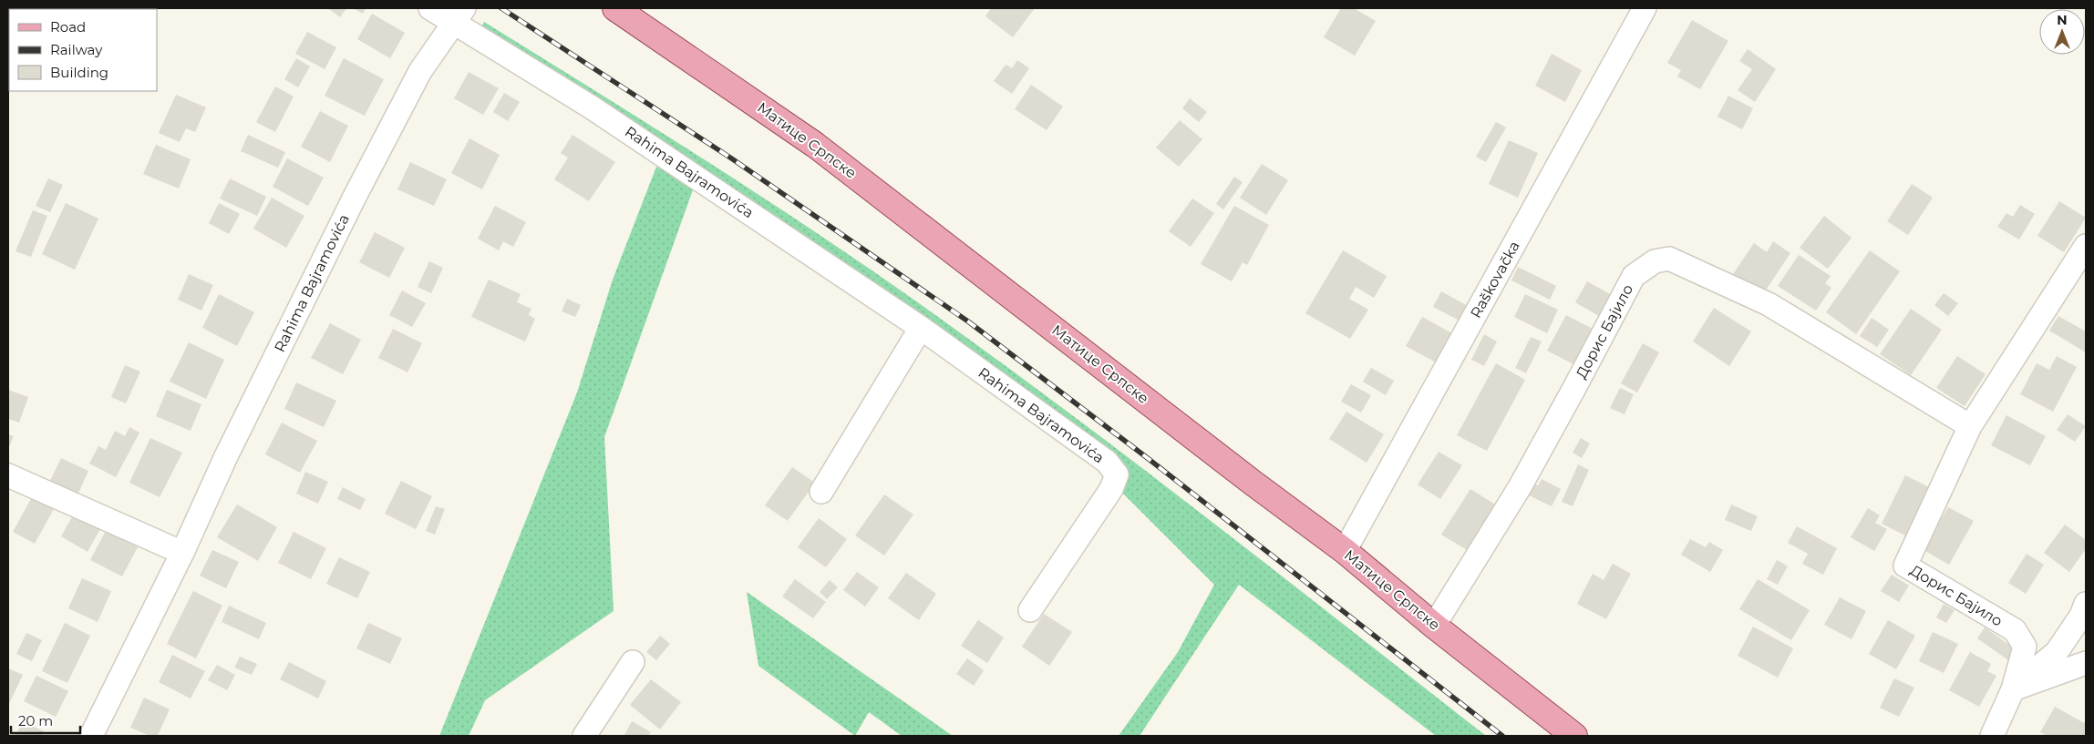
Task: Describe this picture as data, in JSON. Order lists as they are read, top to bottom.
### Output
{
  "streets": {
    "main road": ["Матице Српске"],
    "street": ["Rahima Bajramovića", "Raškovačka", "Дорис Бајило"]
  },
  "crossings": [
    ["Матице Српске", "Raškovačka"],
    ["Матице Српске", "Дорис Бајило"]
  ],
  "legend": ["Road", "Railway", "Building"],
  "scale_bar": "20 m",
  "north": "top"
}
